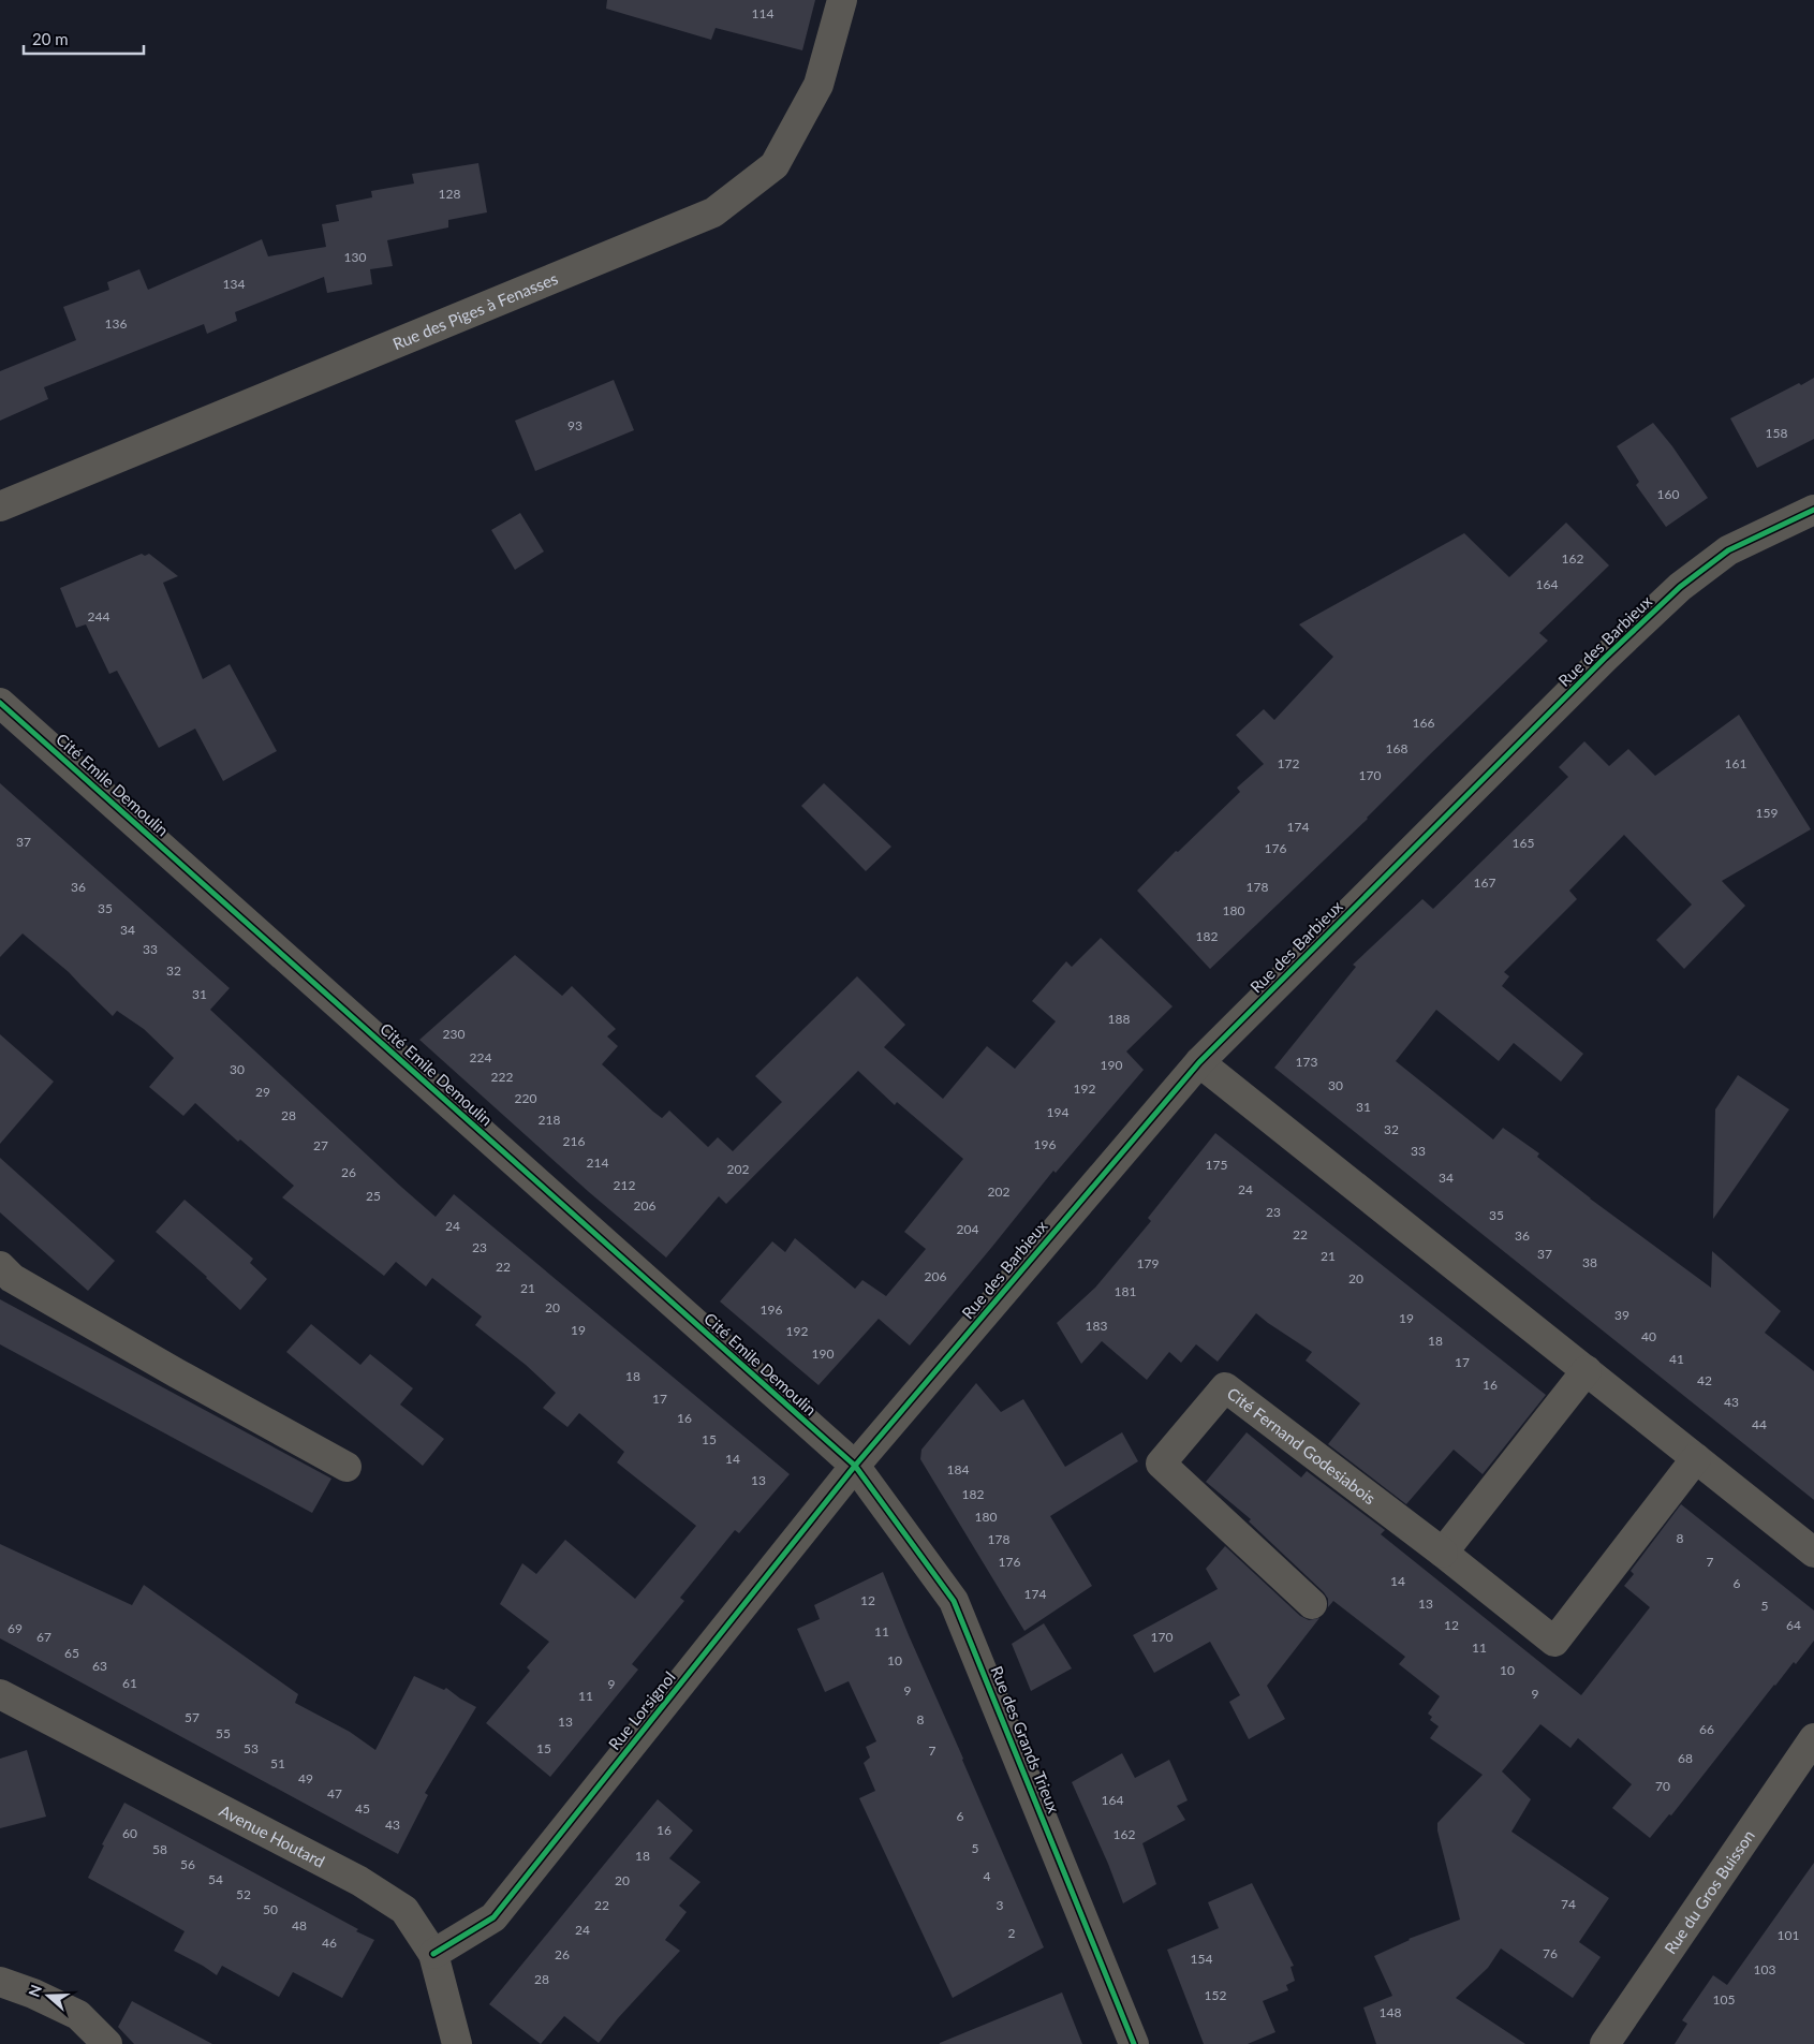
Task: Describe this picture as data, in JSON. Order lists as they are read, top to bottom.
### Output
{
  "streets": {
    "street": [
      "Rue des Piges à Fenasses",
      "Rue des Barbieux",
      "Cité Emile Demoulin",
      "Cité Fernand Godesiabois",
      "Rue Lorsignol",
      "Rue des Grands Trieux",
      "Avenue Houtard",
      "Rue du Gros Buisson"
    ]
  },
  "crossings": [
    ["Rue des Barbieux", "Cité Emile Demoulin"],
    ["Rue des Barbieux", "Rue Lorsignol"],
    ["Rue des Barbieux", "Rue des Grands Trieux"],
    ["Cité Emile Demoulin", "Rue Lorsignol"],
    ["Cité Emile Demoulin", "Rue des Grands Trieux"],
    ["Rue Lorsignol", "Rue des Grands Trieux"],
    ["Rue Lorsignol", "Avenue Houtard"]
  ],
  "house_numbers": [
    "114",
    "128",
    "130",
    "134",
    "136",
    "93",
    "158",
    "160",
    "162",
    "164",
    "244",
    "166",
    "168",
    "172",
    "161",
    "170",
    "159",
    "174",
    "37",
    "165",
    "176",
    "167",
    "36",
    "178",
    "35",
    "180",
    "34",
    "182",
    "33",
    "32",
    "31",
    "188",
    "230",
    "224",
    "173",
    "190",
    "30",
    "222",
    "30",
    "192",
    "29",
    "220",
    "31",
    "194",
    "28",
    "218",
    "32",
    "216",
    "196",
    "27",
    "33",
    "214",
    "175",
    "202",
    "26",
    "34",
    "212",
    "24",
    "202",
    "25",
    "206",
    "23",
    "35",
    "24",
    "204",
    "22",
    "36",
    "23",
    "37",
    "21",
    "38",
    "179",
    "22",
    "206",
    "20",
    "21",
    "181",
    "20",
    "196",
    "39",
    "19",
    "183",
    "19",
    "192",
    "40",
    "18",
    "190",
    "41",
    "17",
    "18",
    "42",
    "16",
    "17",
    "43",
    "16",
    "44",
    "15",
    "14",
    "184",
    "13",
    "182",
    "180",
    "8",
    "178",
    "176",
    "7",
    "14",
    "6",
    "174",
    "12",
    "13",
    "5",
    "12",
    "64",
    "69",
    "11",
    "67",
    "170",
    "11",
    "65",
    "10",
    "63",
    "10",
    "61",
    "9",
    "9",
    "9",
    "11",
    "57",
    "8",
    "13",
    "66",
    "55",
    "53",
    "15",
    "7",
    "68",
    "51",
    "49",
    "70",
    "47",
    "164",
    "45",
    "6",
    "43",
    "16",
    "60",
    "162",
    "5",
    "58",
    "18",
    "56",
    "4",
    "54",
    "20",
    "52",
    "74",
    "22",
    "3",
    "50",
    "48",
    "24",
    "2",
    "101",
    "46",
    "76",
    "26",
    "154",
    "103",
    "28",
    "152",
    "105",
    "148"
  ],
  "scale_bar": "20 m",
  "north": "left"
}
